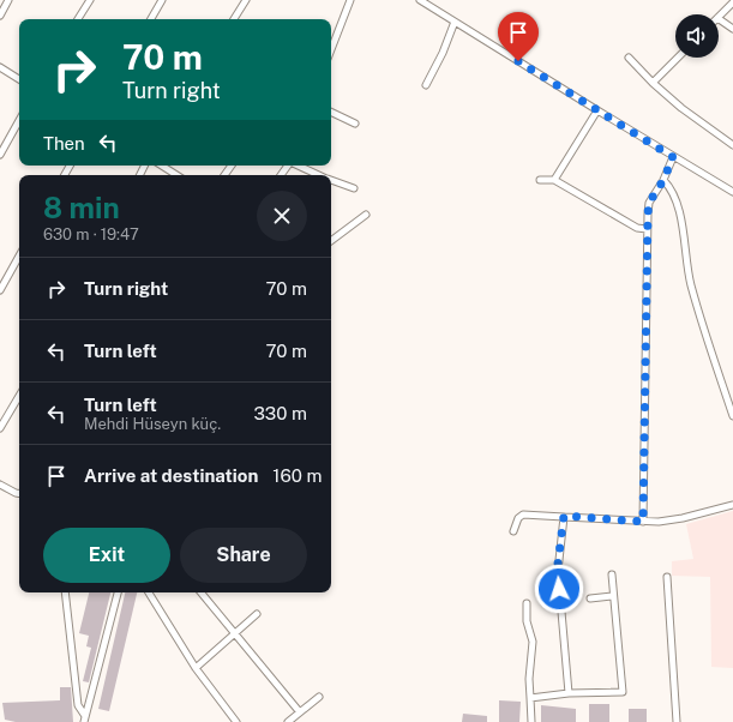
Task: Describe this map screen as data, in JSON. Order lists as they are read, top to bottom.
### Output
{
  "page": {
    "turn": ["70 m", "Turn right"],
    "then": "Then",
    "heading": ["8 min", "630 m · 19:47"],
    "list": [
      {
        "name": "Turn right",
        "value": "70 m"
      },
      {
        "name": "Turn left",
        "value": "70 m"
      },
      {
        "name": "Turn left",
        "note": "Mehdi Hüseyn küç.",
        "value": "330 m"
      },
      {
        "name": "Arrive at destination",
        "value": "160 m"
      }
    ],
    "buttons": ["Exit", "Share"]
  }
}
